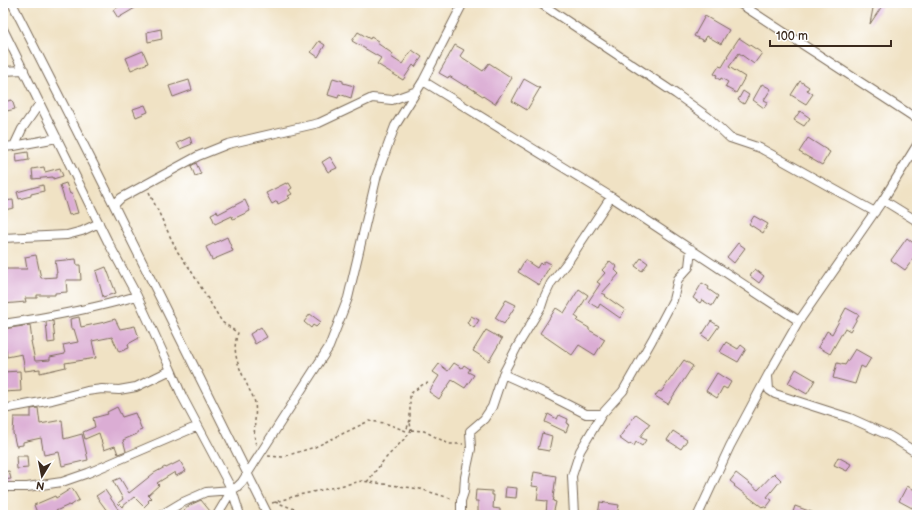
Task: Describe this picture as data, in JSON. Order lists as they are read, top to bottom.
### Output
{
  "scale_bar": "100 m",
  "north": "bottom"
}
